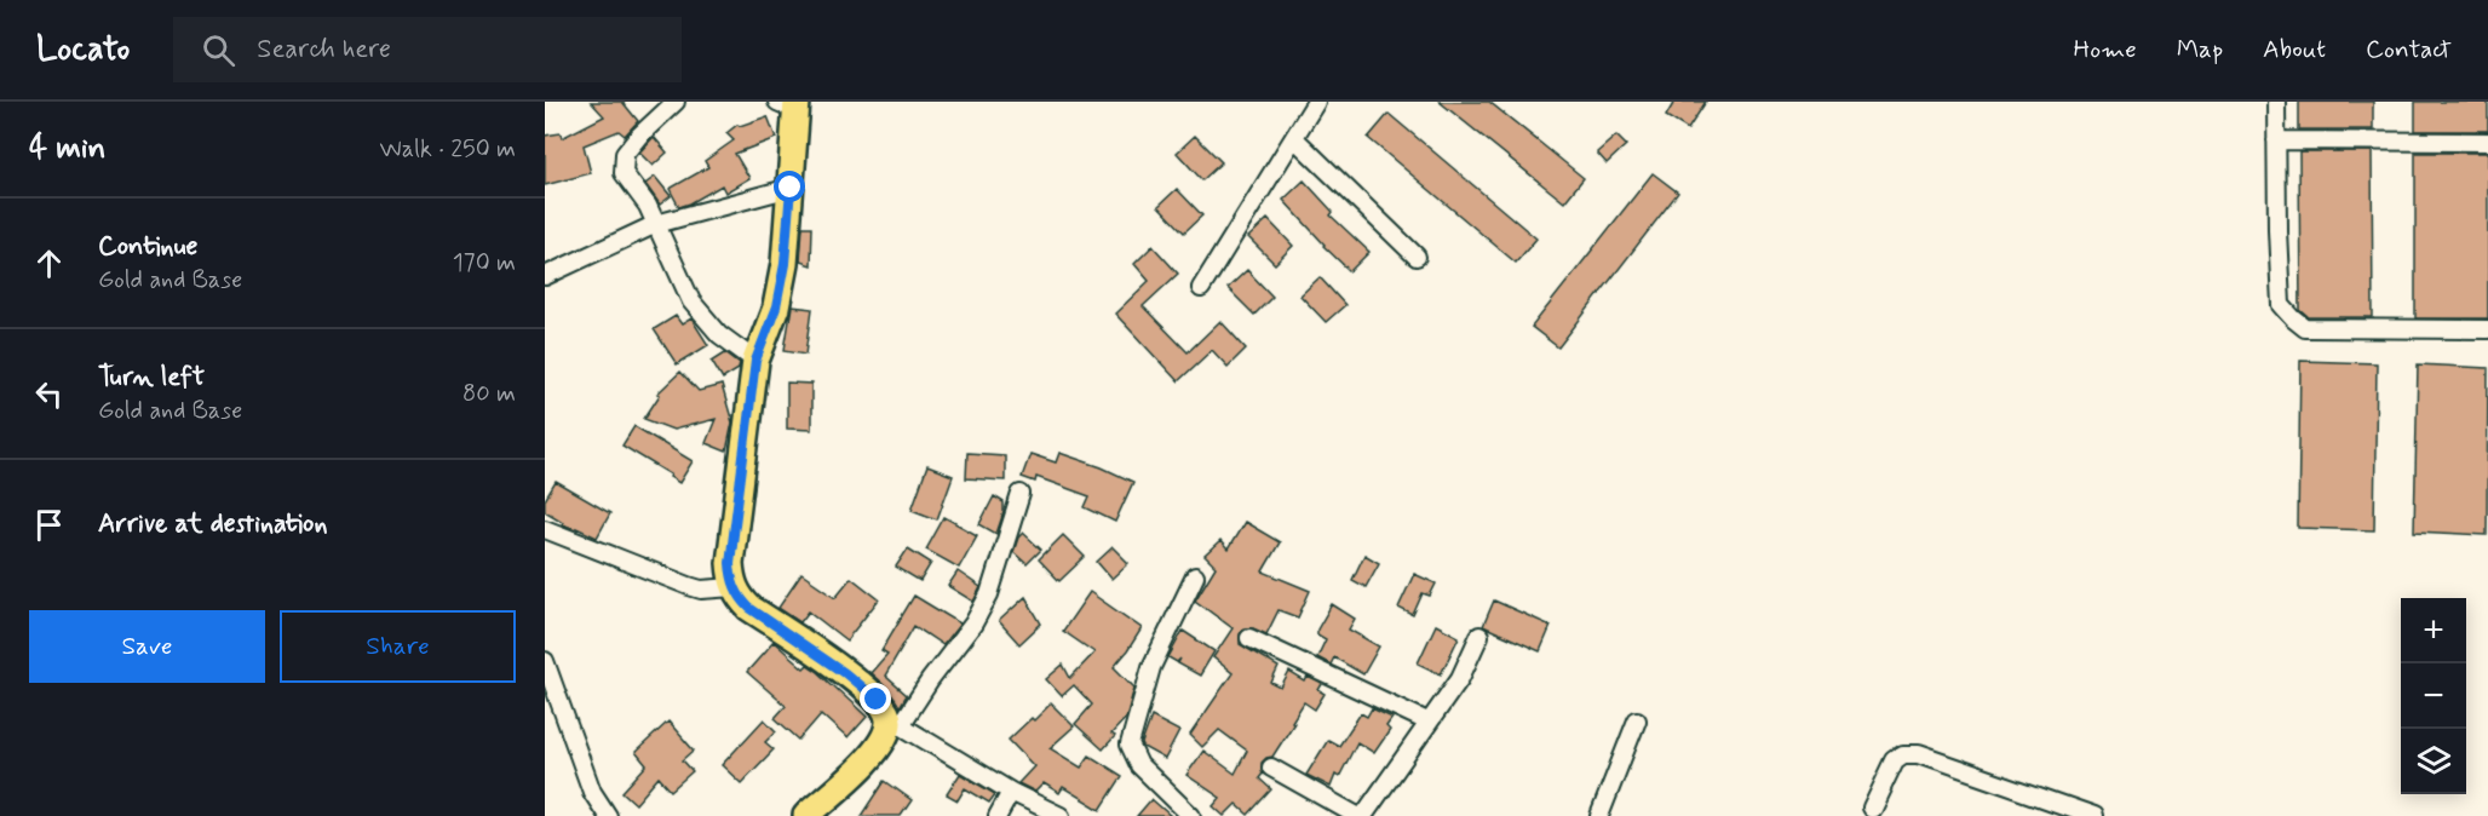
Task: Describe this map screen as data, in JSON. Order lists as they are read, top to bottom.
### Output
{
  "page": {
    "header": "Locato",
    "search": "Search here",
    "nav": [
      "Home",
      "Map",
      "About",
      "Contact"
    ],
    "heading": ["4 min", "Walk · 250 m"],
    "list": [
      ["Continue", "Gold and Base", "170 m"],
      ["Turn left", "Gold and Base", "80 m"],
      "Arrive at destination"
    ],
    "buttons": ["Save", "Share"],
    "map_buttons": ["+", "−"]
  }
}
